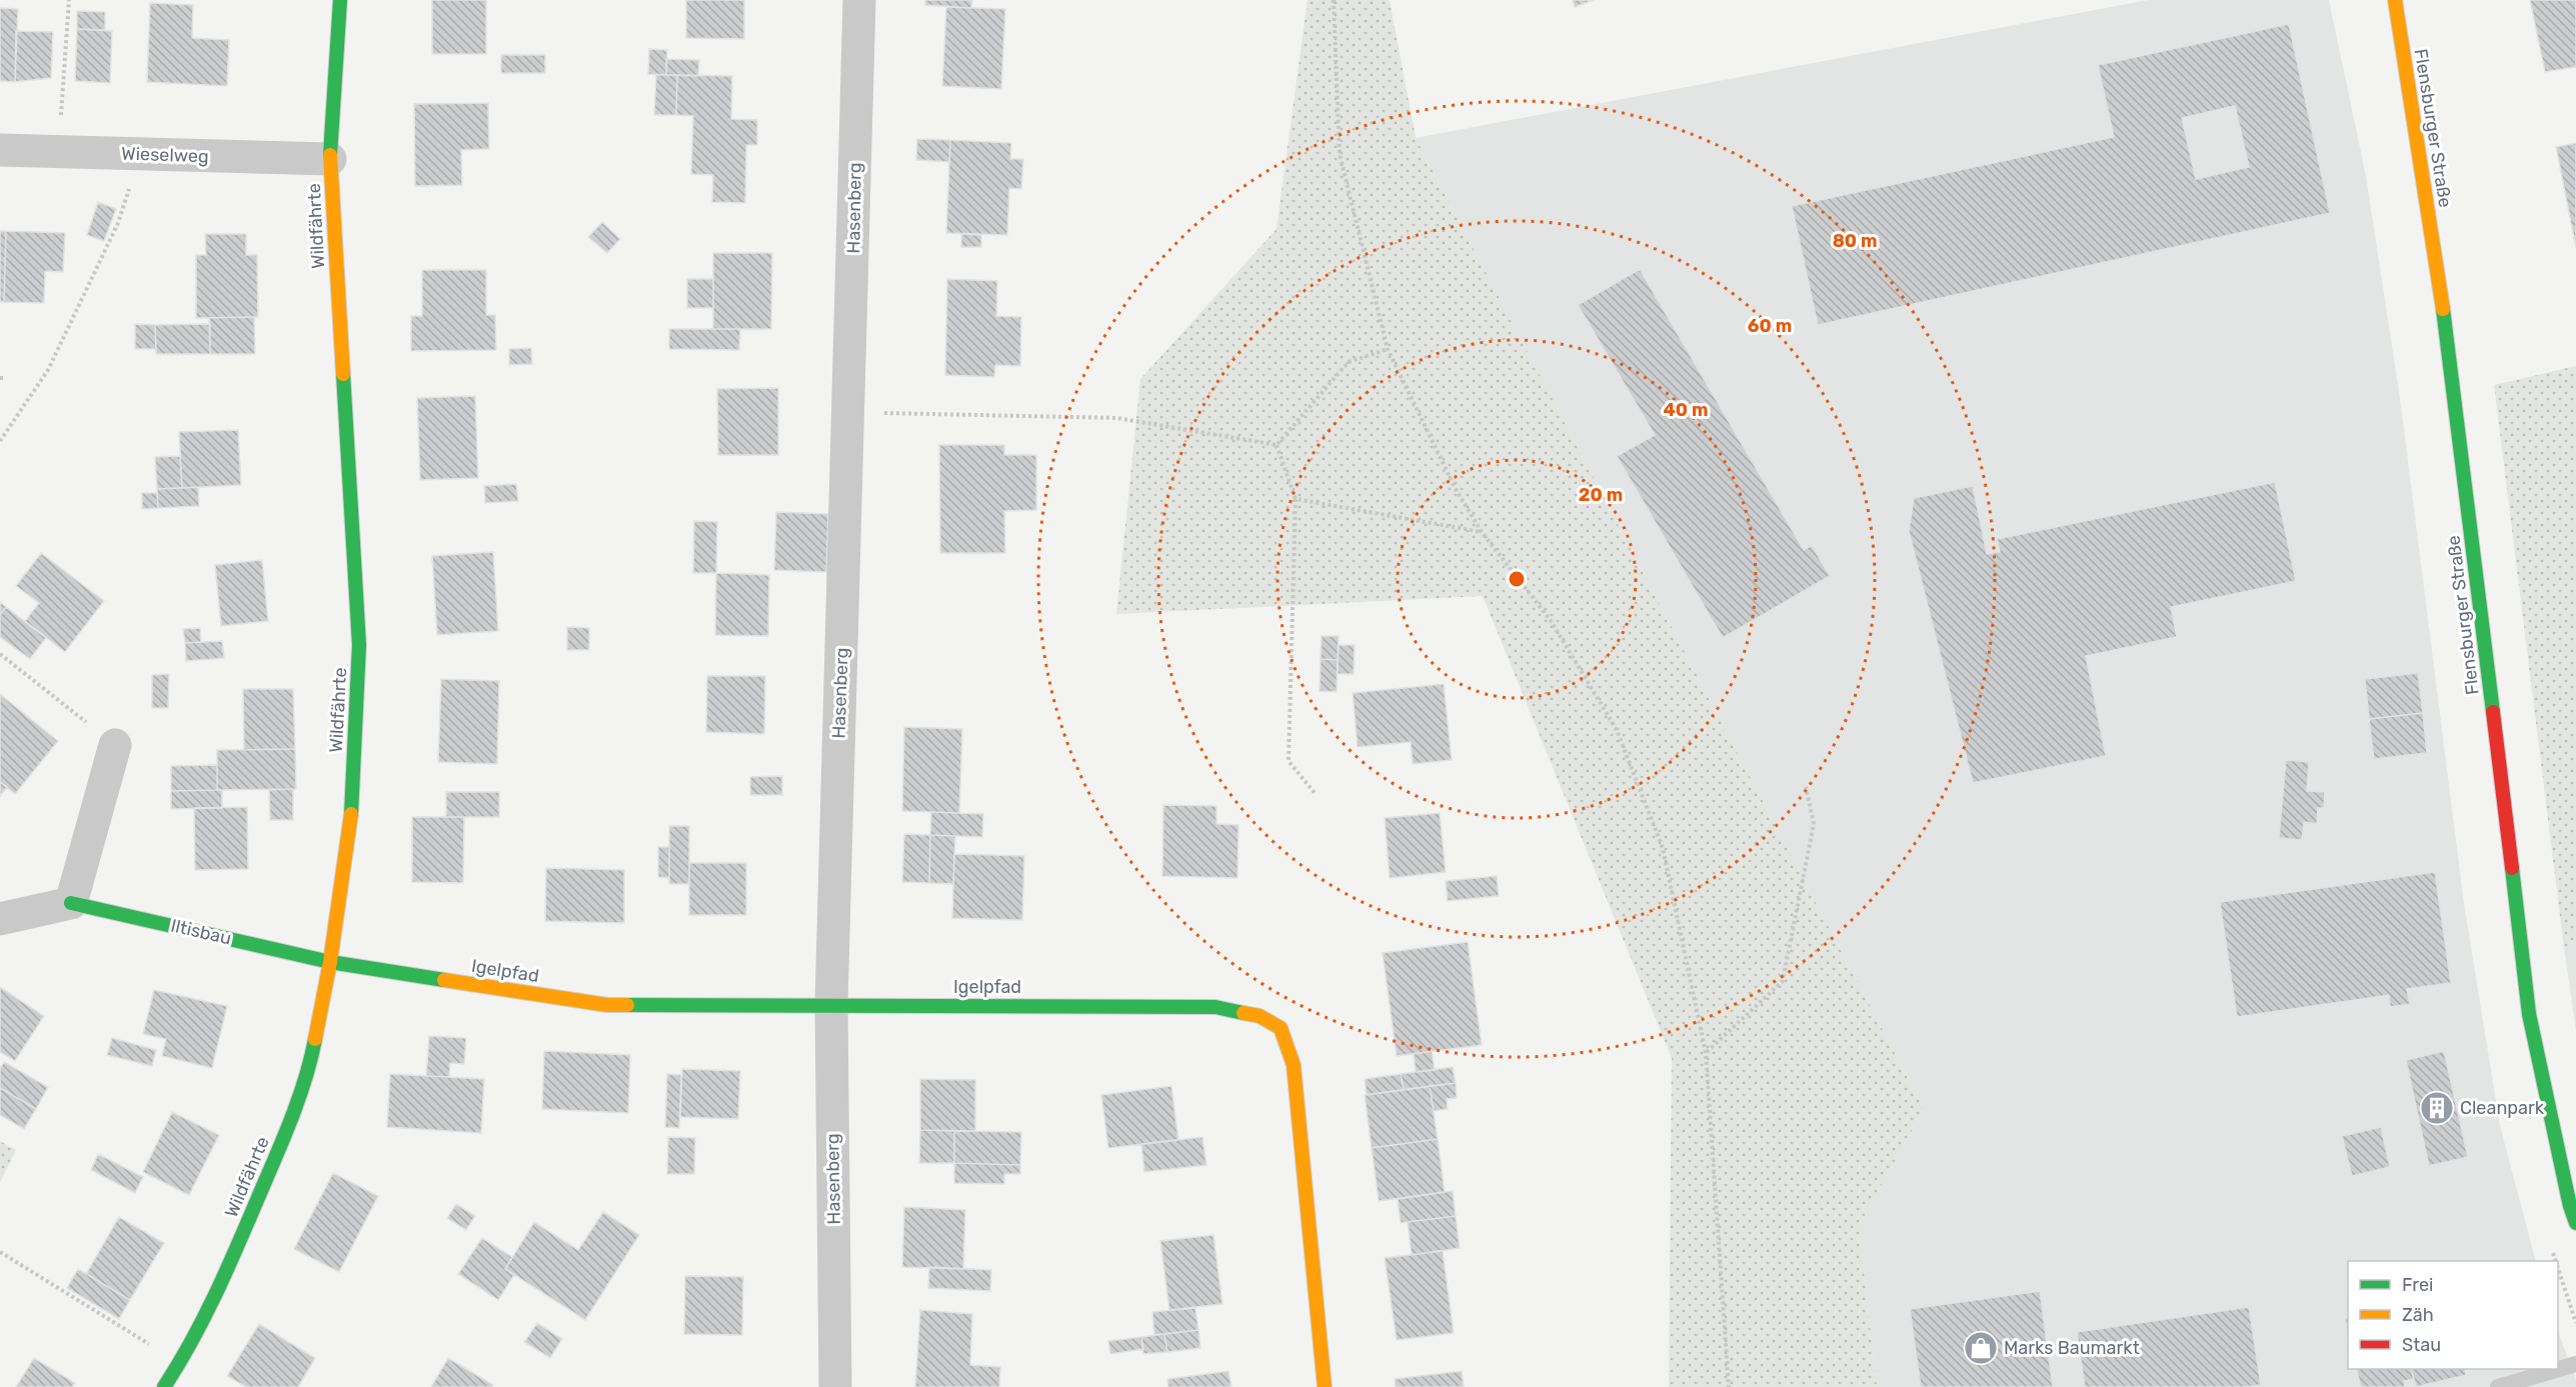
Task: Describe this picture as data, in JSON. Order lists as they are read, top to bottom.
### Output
{
  "streets": {
    "street": [
      "Flensburger Straße",
      "Wieselweg",
      "Hasenberg",
      "Wildfährte",
      "Iltisbau",
      "Igelpfad"
    ]
  },
  "crossings": [
    ["Wieselweg", "Wildfährte"],
    ["Hasenberg", "Igelpfad"],
    ["Wildfährte", "Iltisbau"],
    ["Wildfährte", "Igelpfad"],
    ["Iltisbau", "Igelpfad"]
  ],
  "places": {
    "building": ["Cleanpark"],
    "shop": ["Marks Baumarkt"]
  },
  "legend": ["Frei", "Zäh", "Stau"],
  "rings": [
    "80 m",
    "60 m",
    "40 m",
    "20 m"
  ]
}
